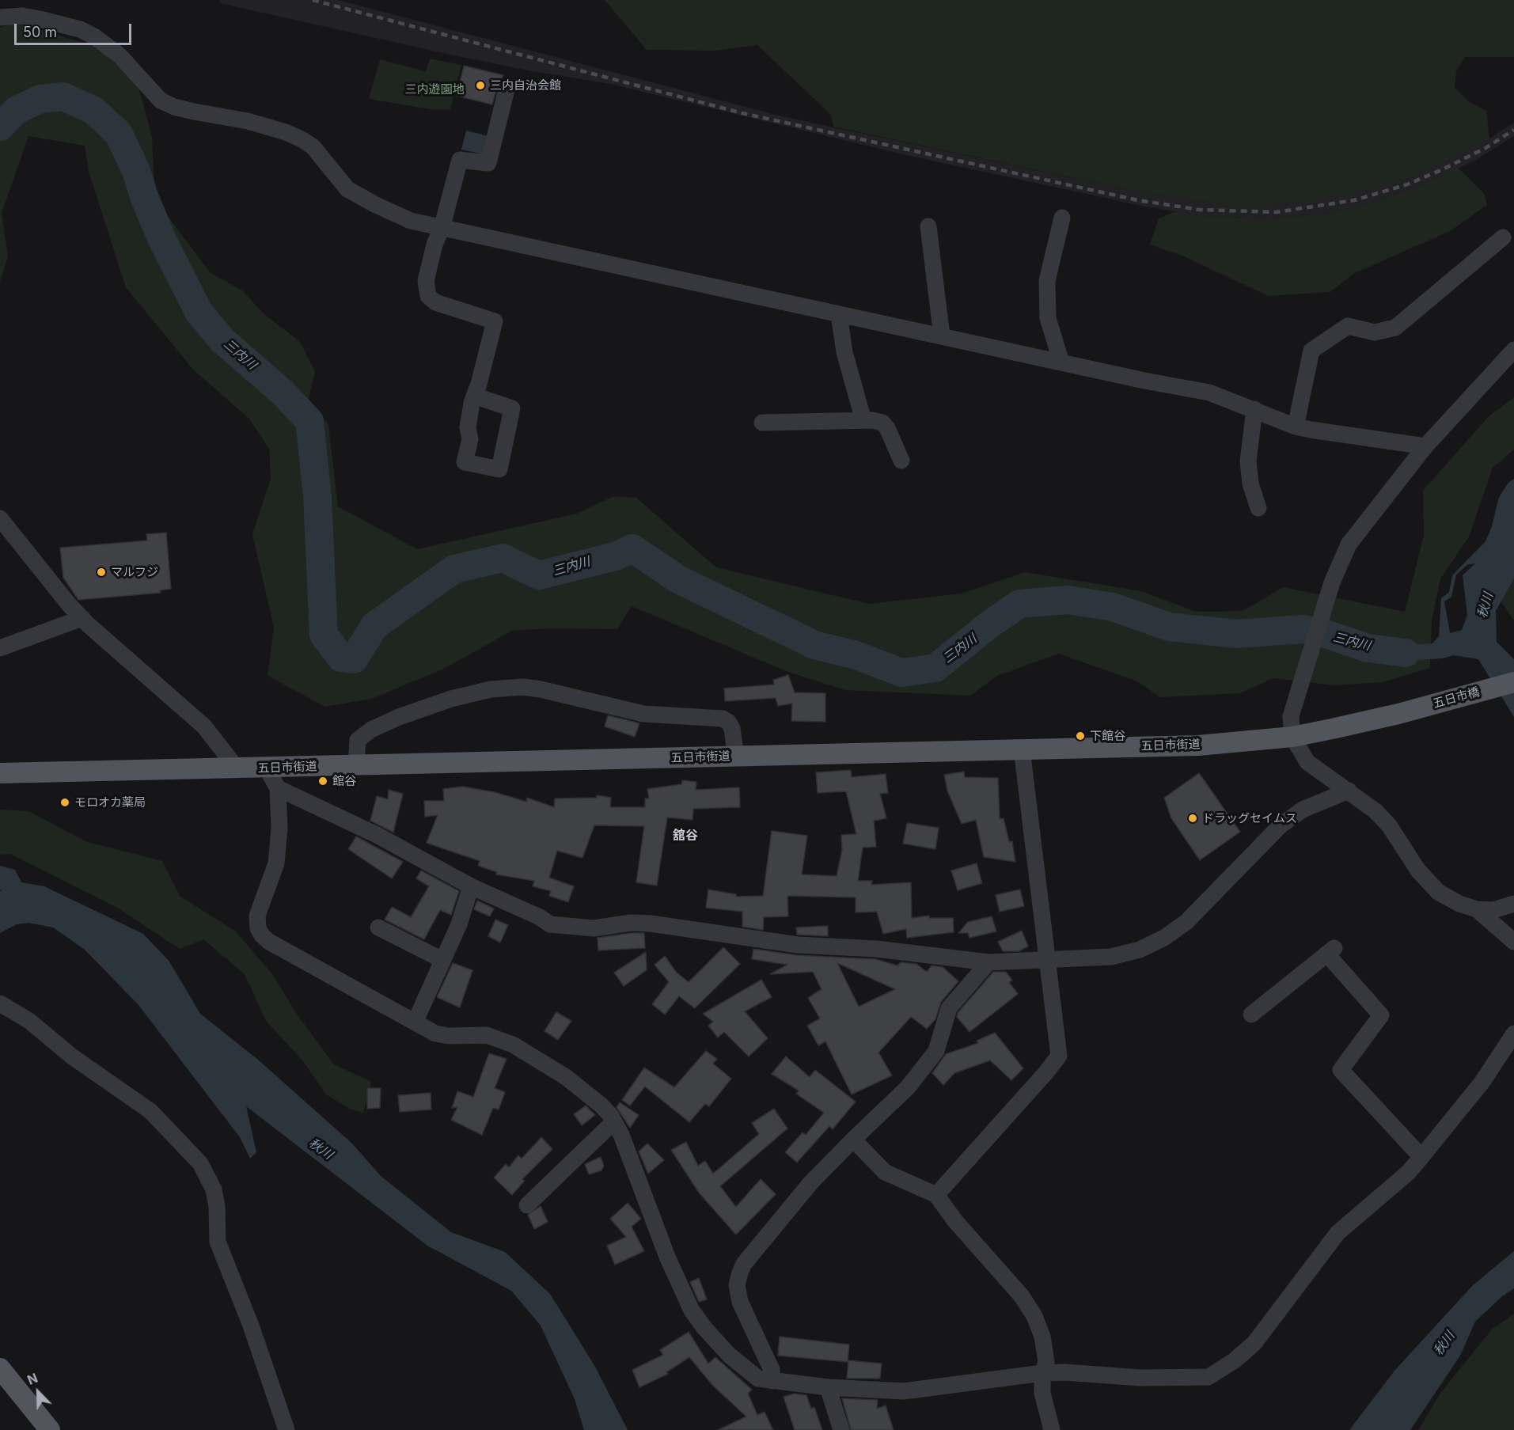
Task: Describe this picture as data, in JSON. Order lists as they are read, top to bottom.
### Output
{
  "streets": {
    "main road": ["五日市橋", "五日市街道"]
  },
  "crossings": [
    ["五日市橋", "五日市街道"]
  ],
  "districts": ["舘谷"],
  "water": ["三内川", "秋川"],
  "parks": ["三内遊園地"],
  "places": [
    "三内自治会館",
    "マルフジ",
    "下館谷",
    "館谷",
    "モロオカ薬局",
    "ドラッグセイムス"
  ],
  "scale_bar": "50 m",
  "north": "top left"
}
